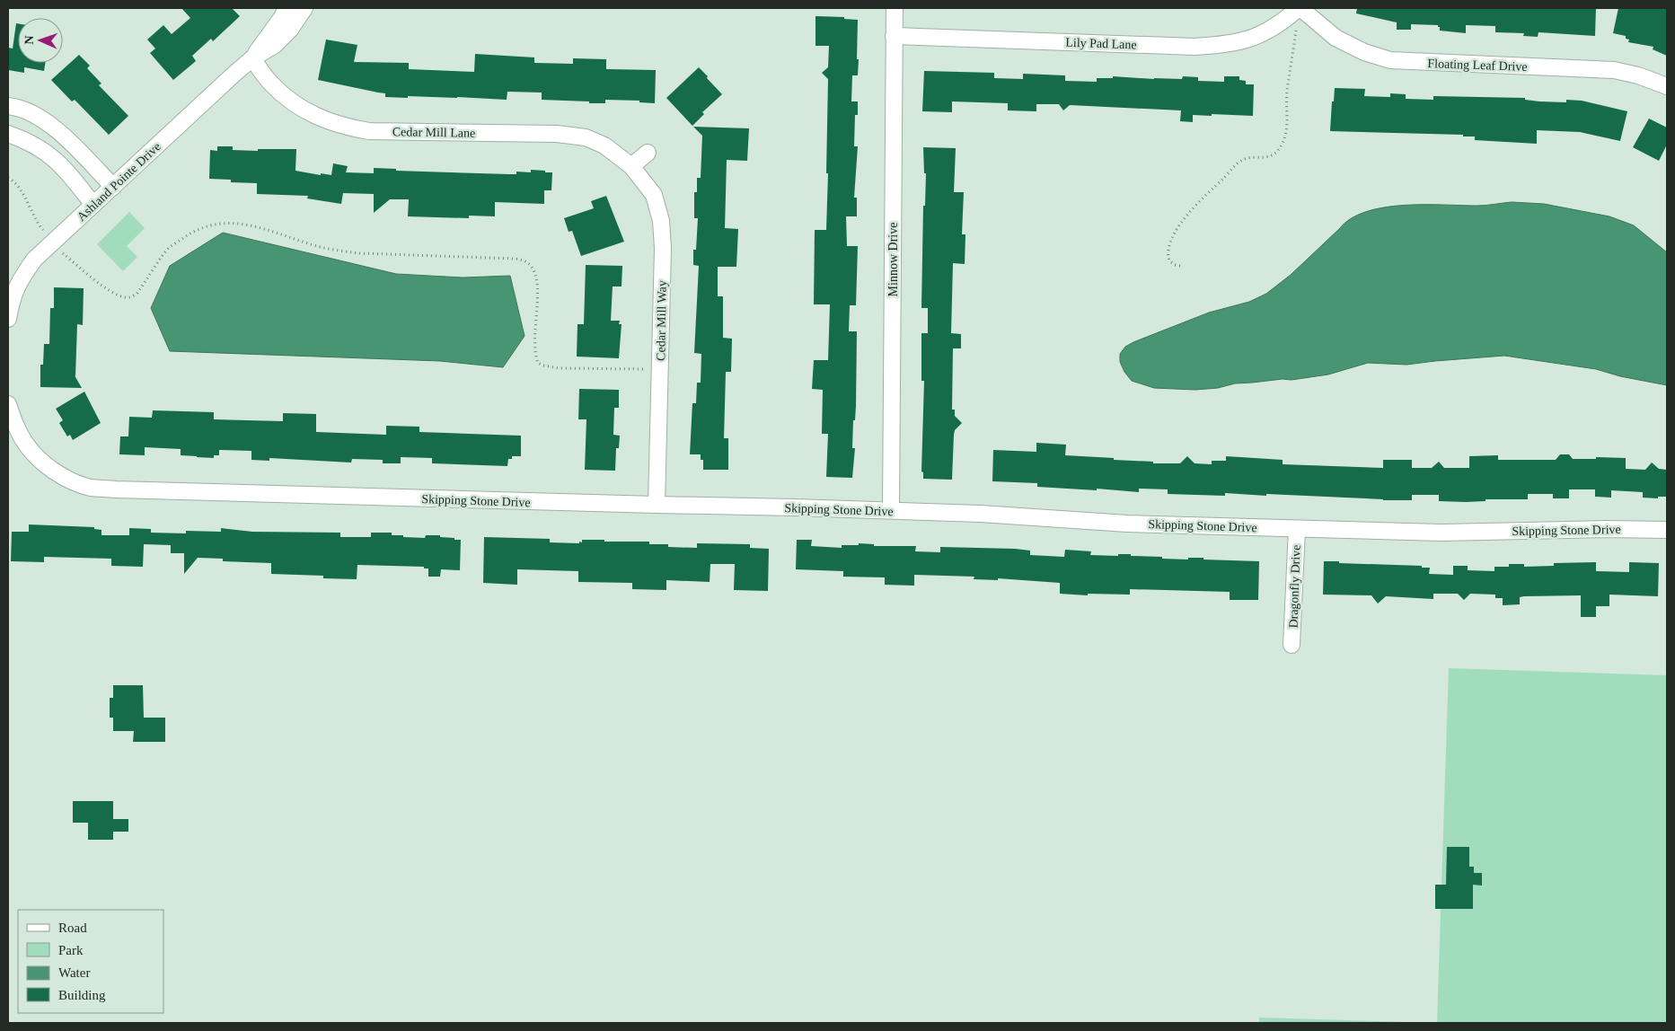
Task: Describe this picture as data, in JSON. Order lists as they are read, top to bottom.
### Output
{
  "streets": {
    "street": [
      "Lily Pad Lane",
      "Floating Leaf Drive",
      "Cedar Mill Lane",
      "Ashland Pointe Drive",
      "Minnow Drive",
      "Cedar Mill Way",
      "Skipping Stone Drive",
      "Dragonfly Drive"
    ]
  },
  "crossings": [
    ["Lily Pad Lane", "Floating Leaf Drive"],
    ["Lily Pad Lane", "Minnow Drive"],
    ["Cedar Mill Lane", "Ashland Pointe Drive"],
    ["Cedar Mill Lane", "Cedar Mill Way"],
    ["Minnow Drive", "Skipping Stone Drive"],
    ["Cedar Mill Way", "Skipping Stone Drive"],
    ["Skipping Stone Drive", "Dragonfly Drive"]
  ],
  "legend": [
    "Road",
    "Park",
    "Water",
    "Building"
  ],
  "north": "left"
}
